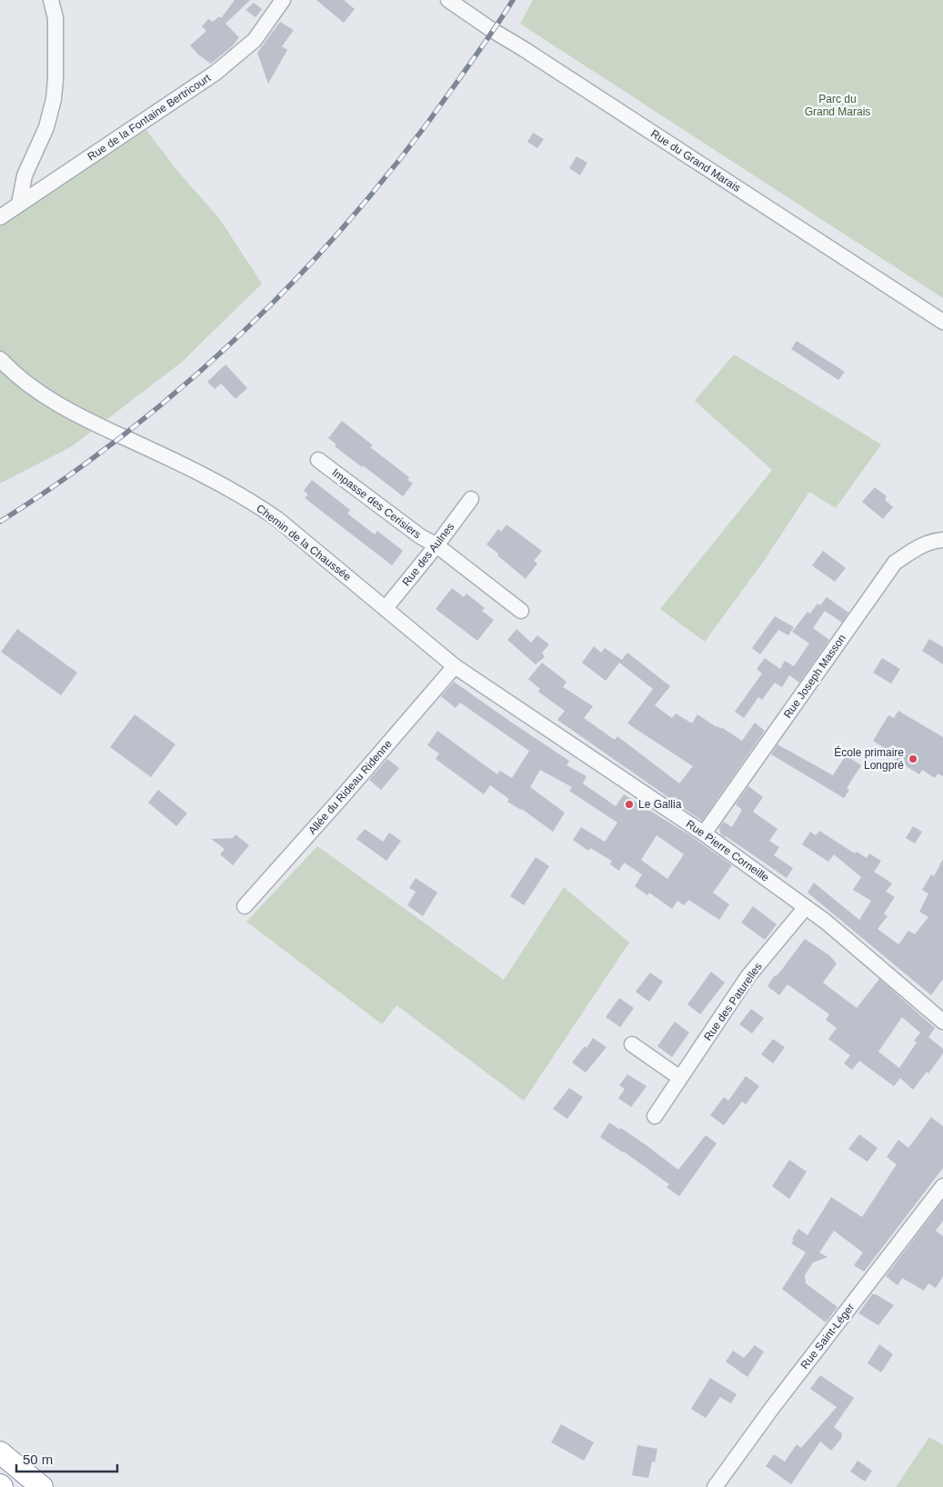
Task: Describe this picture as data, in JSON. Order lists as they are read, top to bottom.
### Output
{
  "streets": {
    "street": [
      "Rue de la Fontaine Bertricourt",
      "Rue du Grand Marais",
      "Impasse des Cerisiers",
      "Chemin de la Chaussée",
      "Rue des Aulnes",
      "Rue Joseph Masson",
      "Allée du Rideau Ridenne",
      "Rue Pierre Corneille",
      "Rue des Paturelles",
      "Rue Saint-Léger"
    ]
  },
  "crossings": [
    ["Impasse des Cerisiers", "Rue des Aulnes"],
    ["Chemin de la Chaussée", "Rue des Aulnes"],
    ["Chemin de la Chaussée", "Allée du Rideau Ridenne"],
    ["Chemin de la Chaussée", "Rue Pierre Corneille"],
    ["Rue Joseph Masson", "Rue Pierre Corneille"],
    ["Allée du Rideau Ridenne", "Rue Pierre Corneille"],
    ["Rue Pierre Corneille", "Rue des Paturelles"]
  ],
  "parks": ["Parc du Grand Marais"],
  "places": ["École primaire Longpré", "Le Gallia"],
  "scale_bar": "50 m"
}
